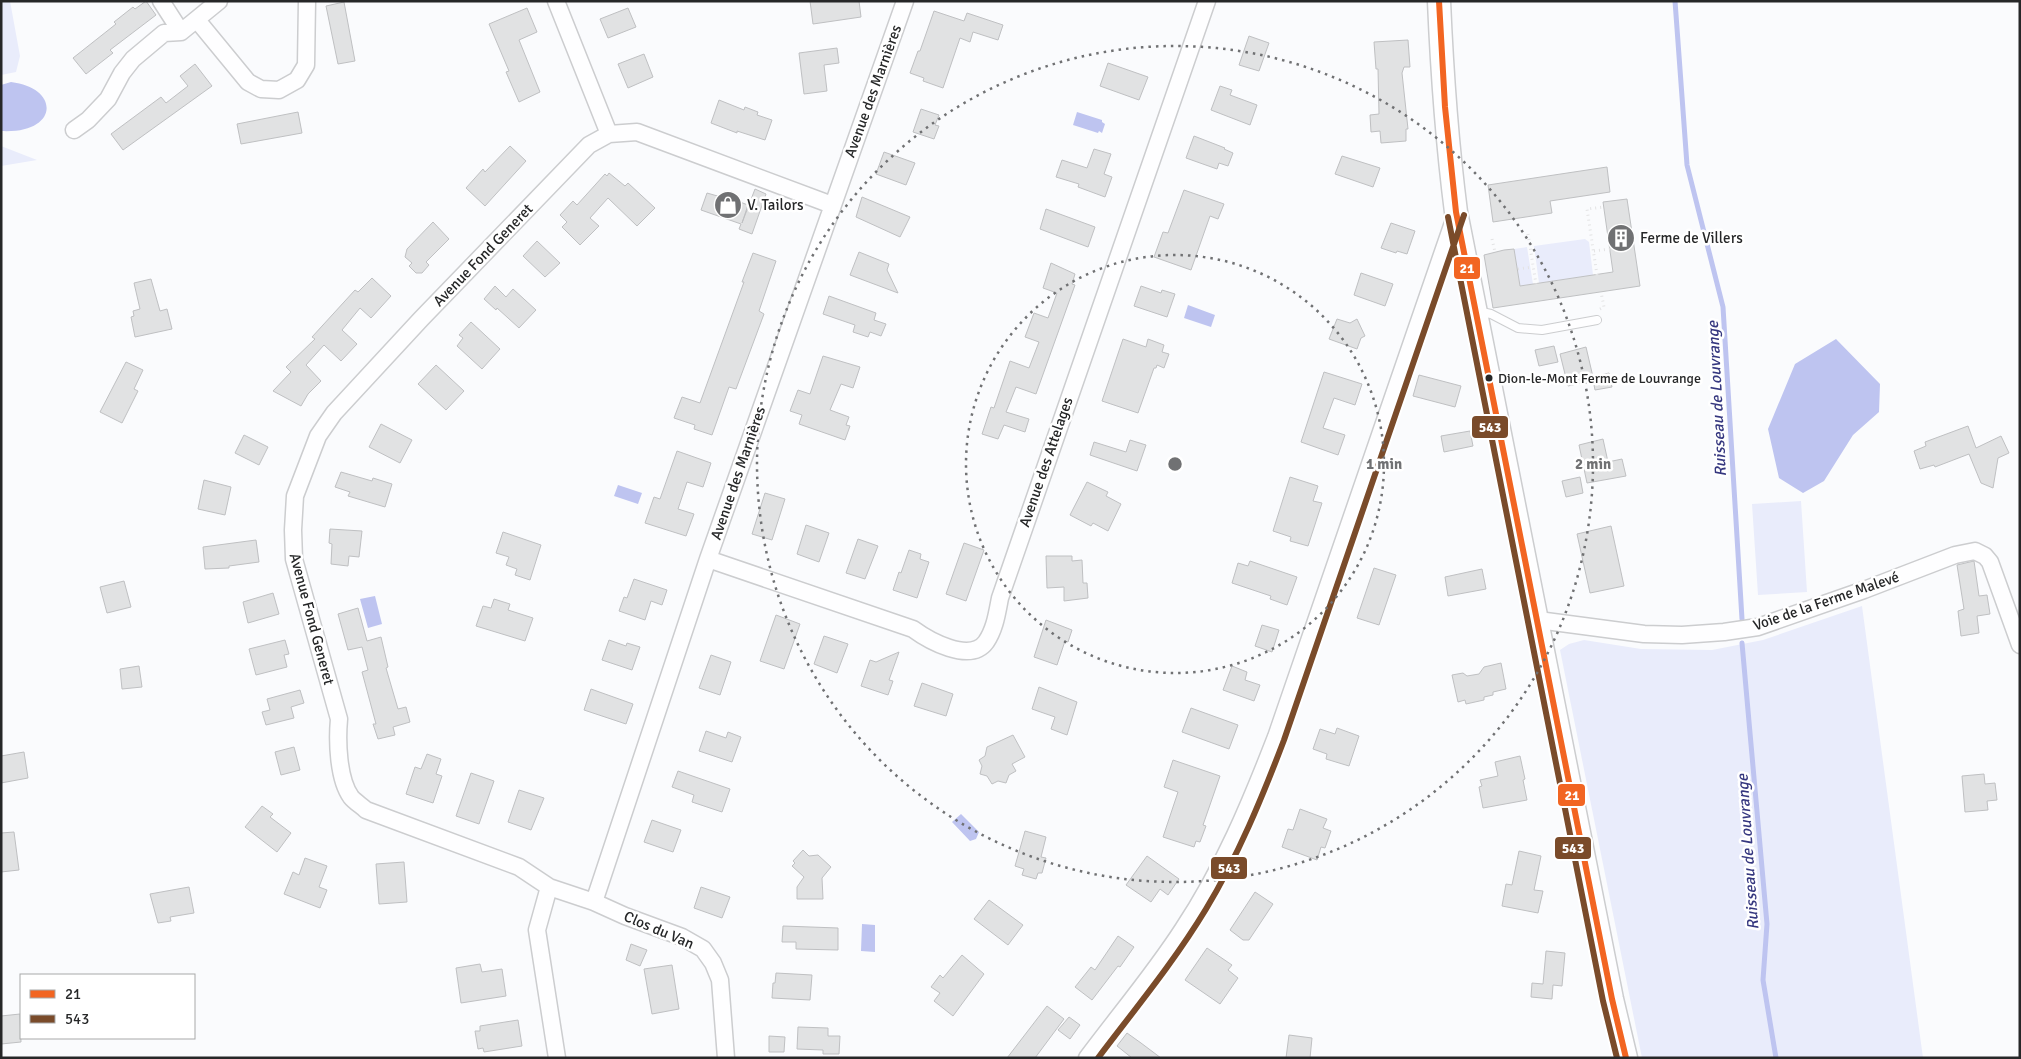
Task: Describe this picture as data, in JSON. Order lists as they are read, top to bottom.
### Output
{
  "streets": {
    "street": [
      "Avenue des Marnières",
      "Avenue Fond Generet",
      "Avenue des Attelages",
      "Voie de la Ferme Malevé",
      "Clos du Van"
    ]
  },
  "crossings": [
    ["Avenue des Marnières", "Avenue Fond Generet"],
    ["Avenue des Marnières", "Avenue des Attelages"],
    ["Avenue des Marnières", "Clos du Van"]
  ],
  "water": ["Ruisseau de Louvrange"],
  "places": {
    "shop": ["V. Tailors"],
    "building": ["Ferme de Villers"],
    "other": ["Dion-le-Mont Ferme de Louvrange"]
  },
  "lines": ["transit line 21", "transit line 543"],
  "legend": ["21", "543"],
  "rings": ["1 min", "2 min"]
}
